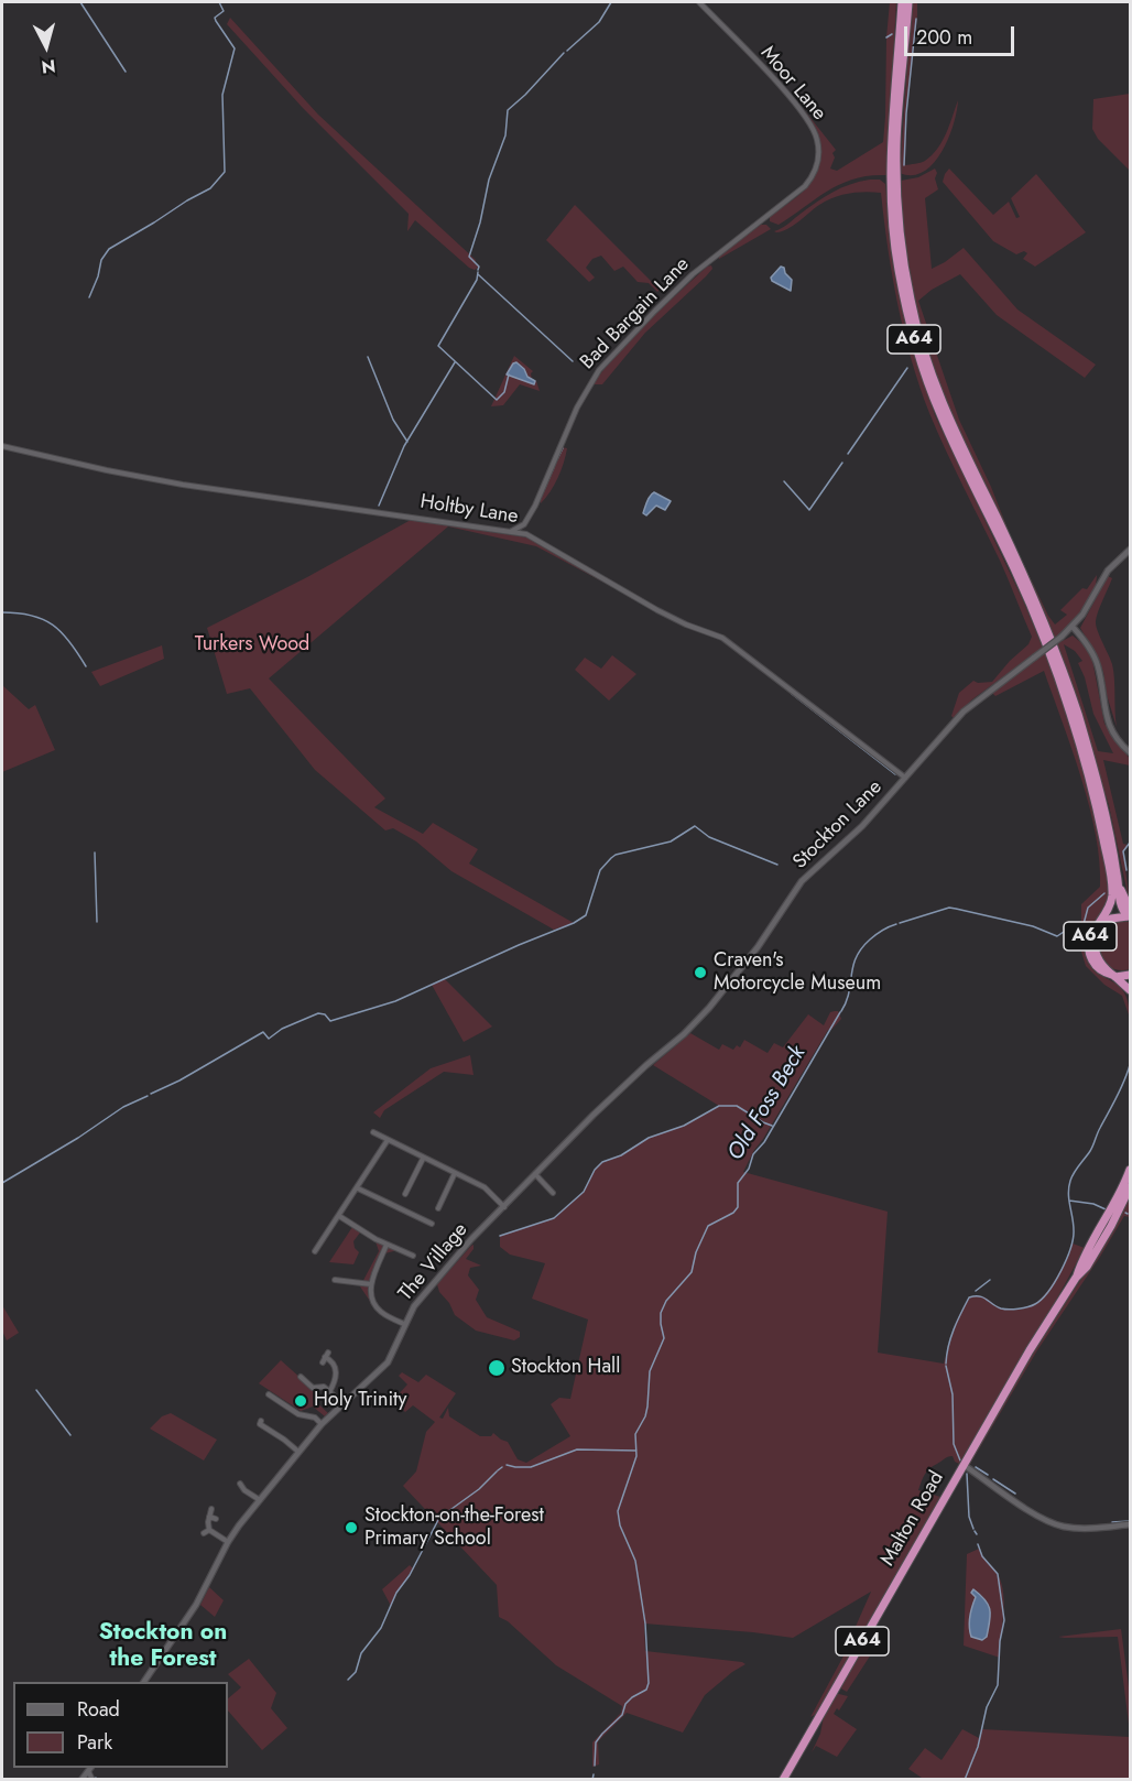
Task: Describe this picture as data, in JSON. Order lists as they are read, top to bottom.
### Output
{
  "streets": {
    "highway": ["A64", "Malton Road"],
    "street": [
      "Moor Lane",
      "Bad Bargain Lane",
      "Holtby Lane",
      "Stockton Lane",
      "The Village"
    ]
  },
  "crossings": [
    ["Moor Lane", "Bad Bargain Lane"],
    ["Bad Bargain Lane", "Holtby Lane"],
    ["Holtby Lane", "Stockton Lane"],
    ["Stockton Lane", "The Village"]
  ],
  "districts": ["Stockton on the Forest"],
  "water": ["Old Foss Beck"],
  "parks": ["Turkers Wood"],
  "places": [
    "Craven's Motorcycle Museum",
    "Stockton Hall",
    "Holy Trinity",
    "Stockton-on-the-Forest Primary School"
  ],
  "legend": ["Road", "Park"],
  "scale_bar": "200 m",
  "north": "bottom"
}
